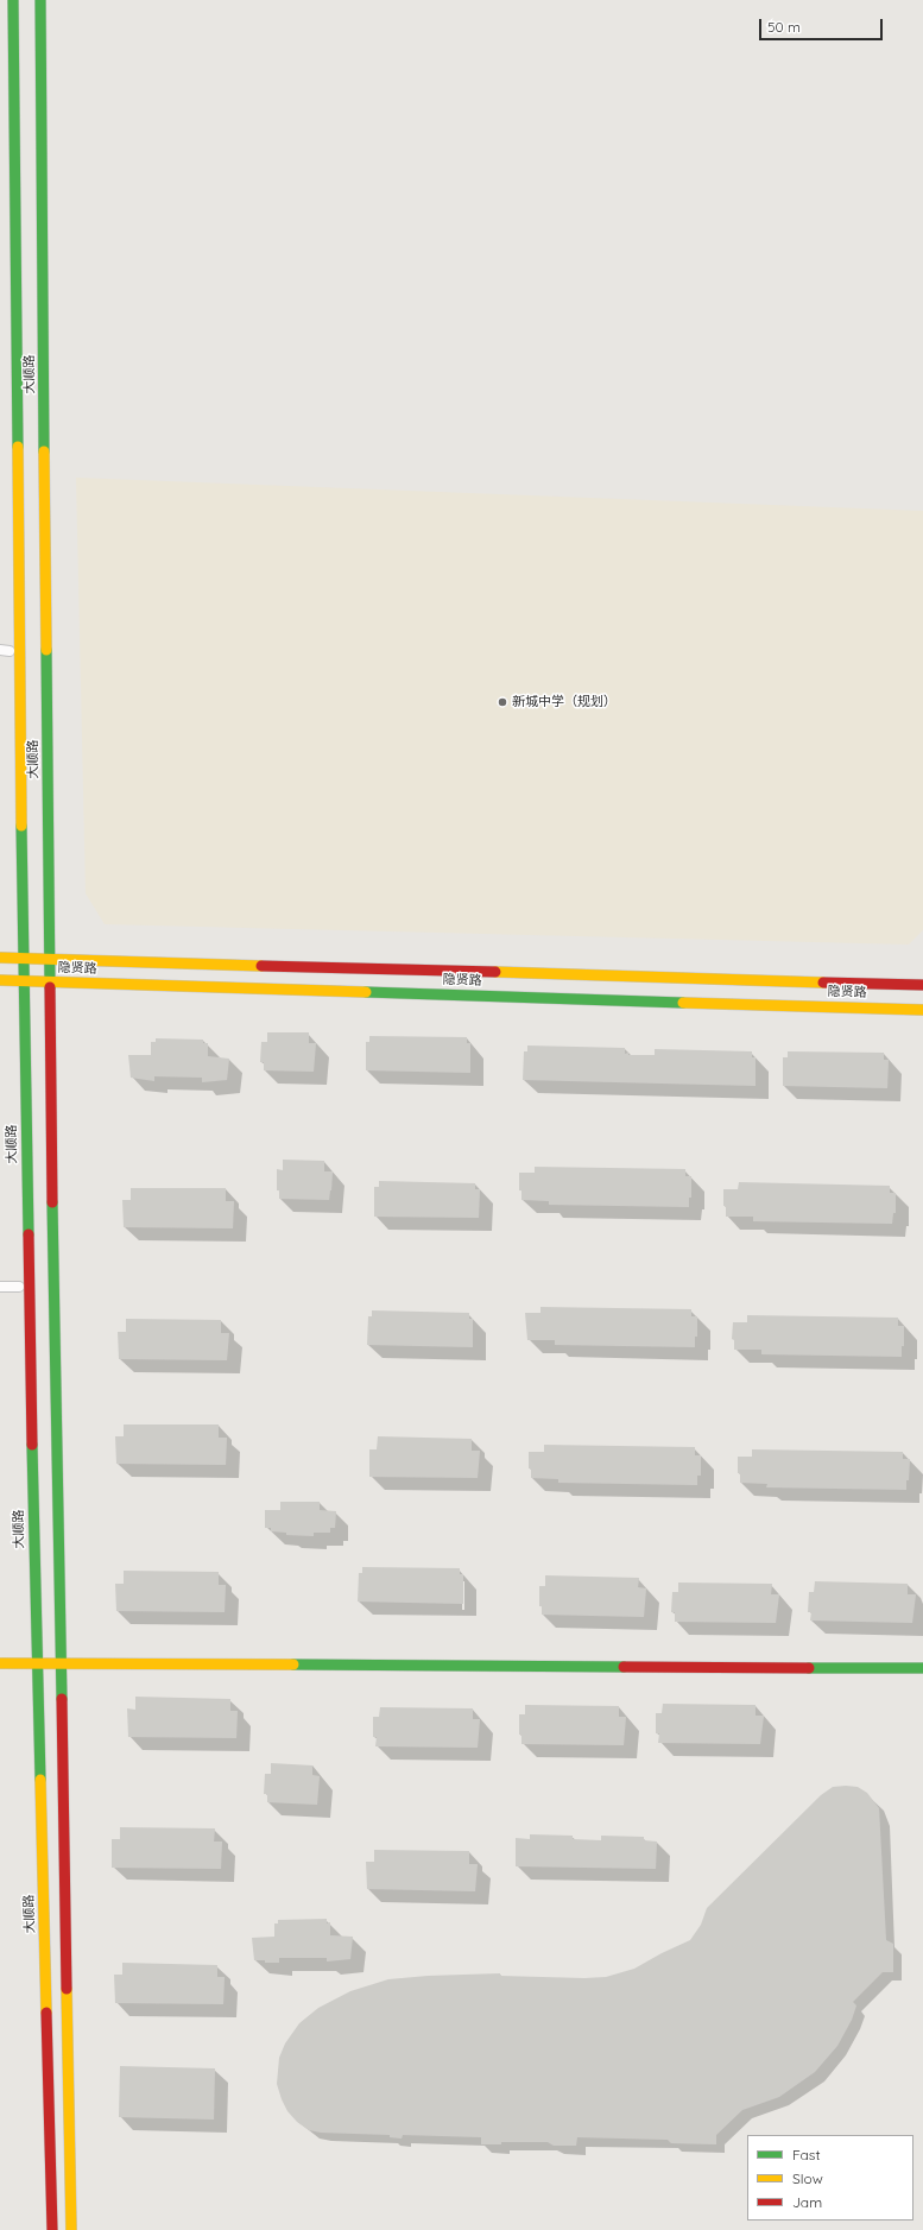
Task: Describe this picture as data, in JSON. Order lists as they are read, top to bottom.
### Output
{
  "streets": {
    "street": ["大顺路", "隐贤路"]
  },
  "crossings": [
    ["大顺路", "隐贤路"]
  ],
  "places": ["新城中学（规划）"],
  "legend": ["Fast", "Slow", "Jam"],
  "scale_bar": "50 m"
}
